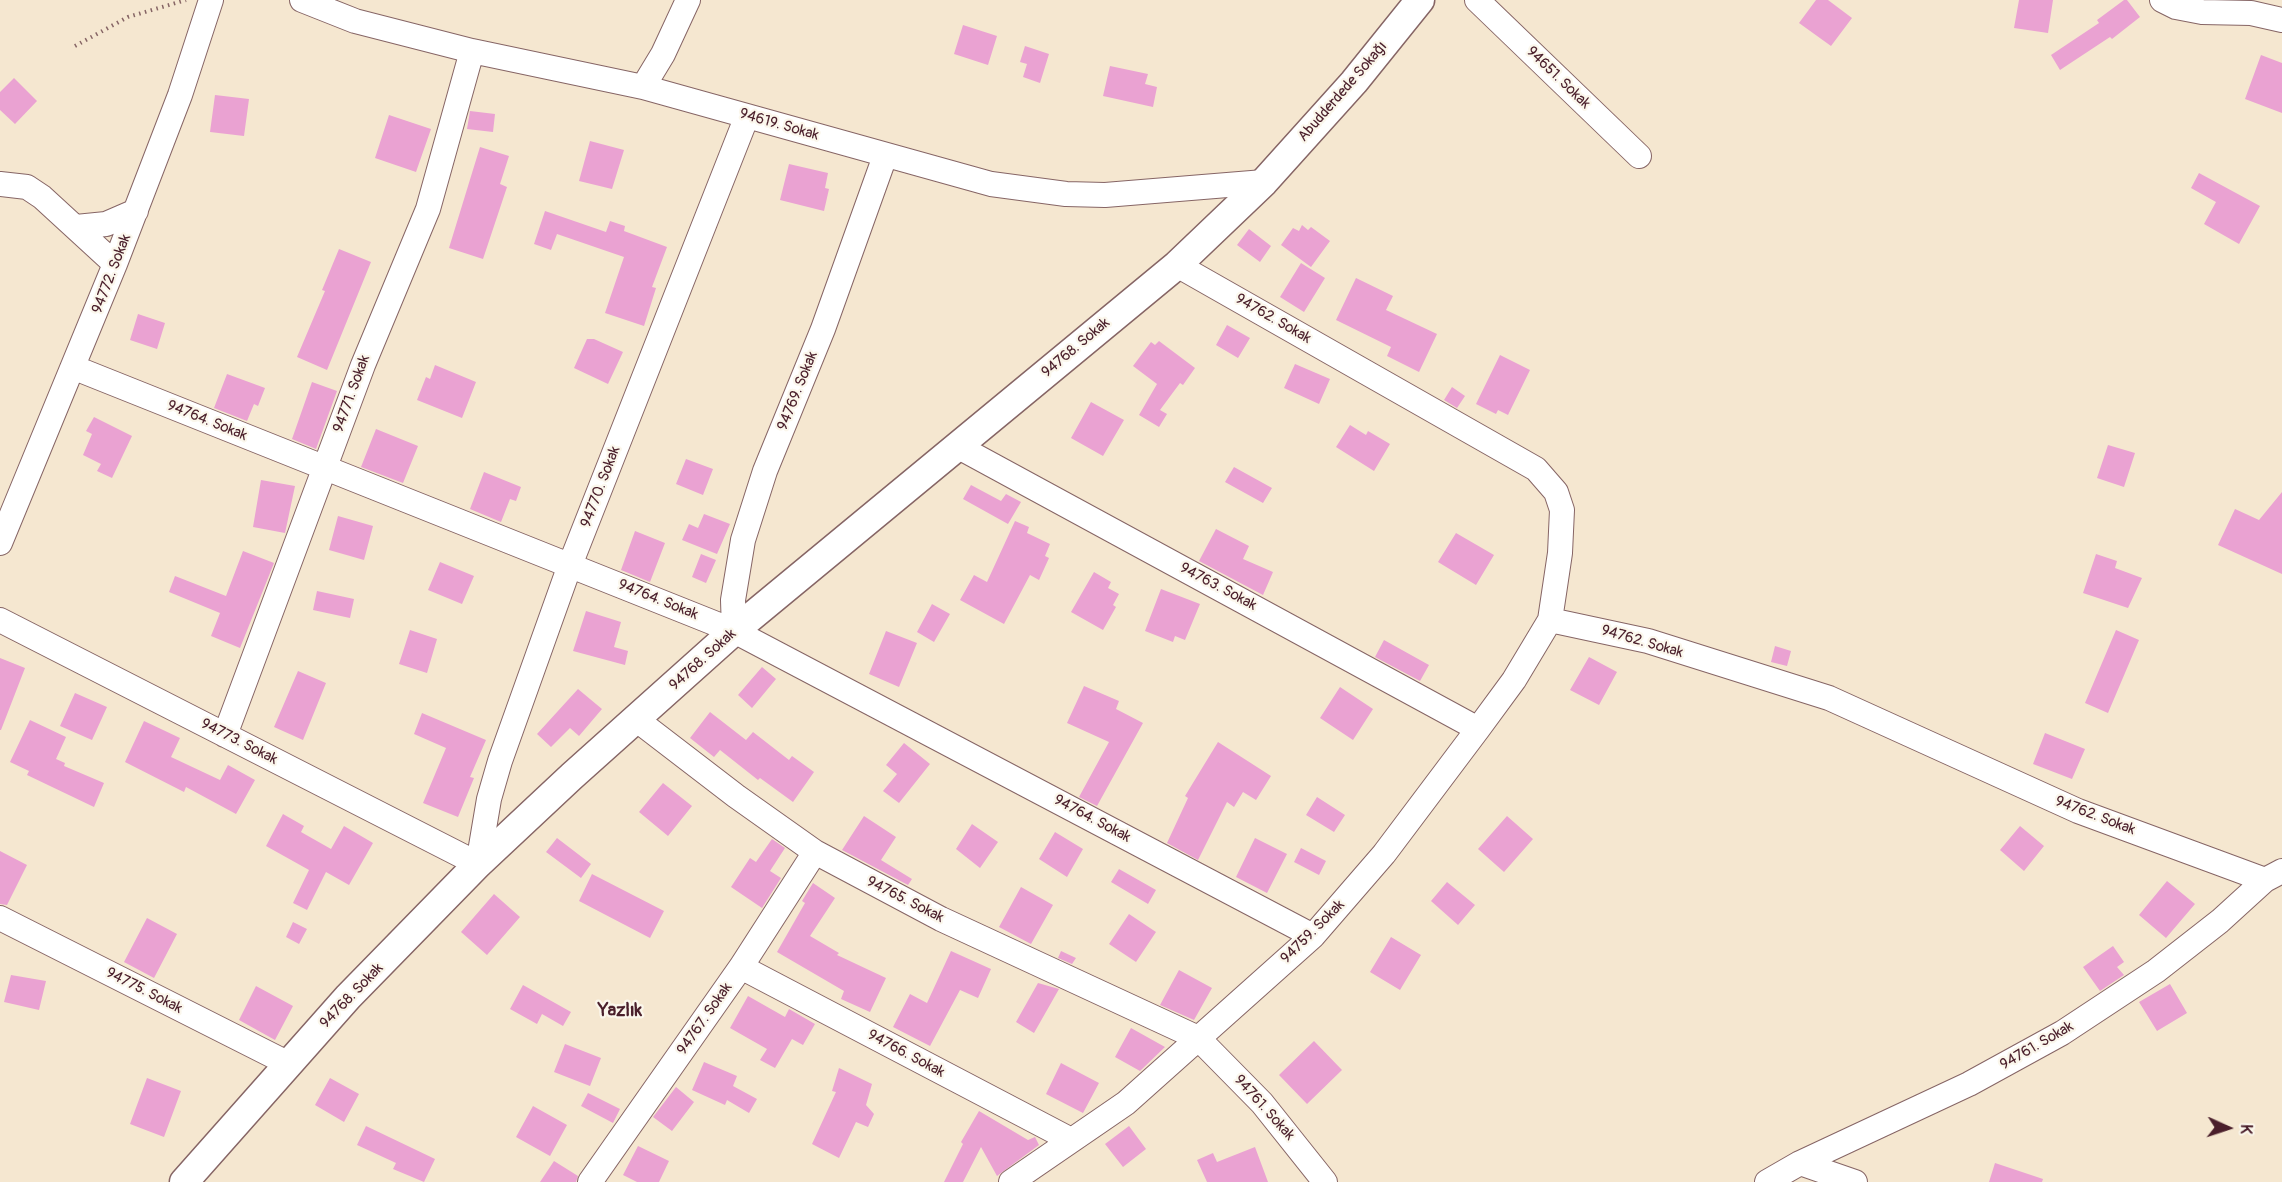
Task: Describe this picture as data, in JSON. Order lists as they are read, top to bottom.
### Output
{
  "streets": {
    "street": [
      "94651. Sokak",
      "Abudderdede Sokağı",
      "94619. Sokak",
      "94772. Sokak",
      "94762. Sokak",
      "94768. Sokak",
      "94769. Sokak",
      "94771. Sokak",
      "94764. Sokak",
      "94770. Sokak",
      "94763. Sokak",
      "94773. Sokak",
      "94765. Sokak",
      "94759. Sokak",
      "94775. Sokak",
      "94767. Sokak",
      "94761. Sokak",
      "94766. Sokak"
    ]
  },
  "crossings": [
    ["Abudderdede Sokağı", "94619. Sokak"],
    ["Abudderdede Sokağı", "94768. Sokak"],
    ["94619. Sokak", "94768. Sokak"],
    ["94619. Sokak", "94769. Sokak"],
    ["94619. Sokak", "94771. Sokak"],
    ["94619. Sokak", "94770. Sokak"],
    ["94772. Sokak", "94764. Sokak"],
    ["94762. Sokak", "94768. Sokak"],
    ["94762. Sokak", "94759. Sokak"],
    ["94762. Sokak", "94761. Sokak"],
    ["94768. Sokak", "94769. Sokak"],
    ["94768. Sokak", "94764. Sokak"],
    ["94768. Sokak", "94770. Sokak"],
    ["94768. Sokak", "94763. Sokak"],
    ["94768. Sokak", "94773. Sokak"],
    ["94768. Sokak", "94765. Sokak"],
    ["94768. Sokak", "94775. Sokak"],
    ["94769. Sokak", "94764. Sokak"],
    ["94771. Sokak", "94764. Sokak"],
    ["94771. Sokak", "94773. Sokak"],
    ["94764. Sokak", "94770. Sokak"],
    ["94764. Sokak", "94759. Sokak"],
    ["94770. Sokak", "94773. Sokak"],
    ["94763. Sokak", "94759. Sokak"],
    ["94765. Sokak", "94759. Sokak"],
    ["94765. Sokak", "94767. Sokak"],
    ["94765. Sokak", "94761. Sokak"],
    ["94759. Sokak", "94761. Sokak"],
    ["94759. Sokak", "94766. Sokak"],
    ["94767. Sokak", "94766. Sokak"]
  ],
  "districts": ["Yazlık"],
  "north": "right"
}
